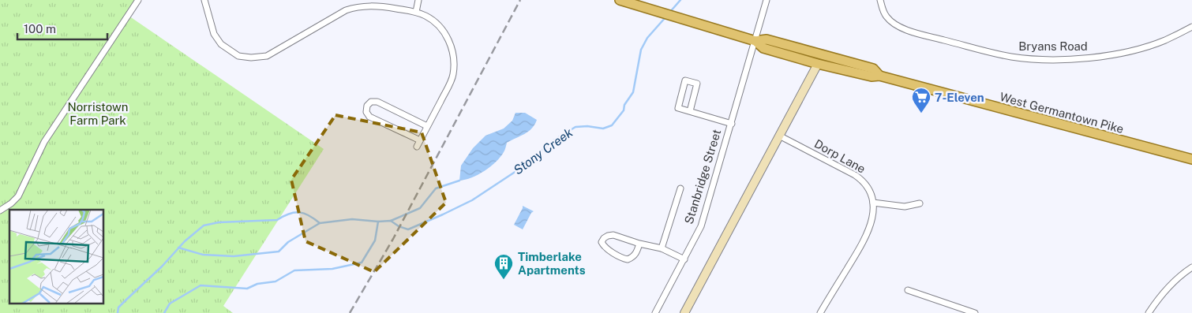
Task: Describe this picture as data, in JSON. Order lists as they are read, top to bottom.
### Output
{
  "streets": {
    "main road": ["West Germantown Pike"],
    "street": ["Bryans Road", "Dorp Lane", "Stanbridge Street"]
  },
  "crossings": [
    ["West Germantown Pike", "Stanbridge Street"]
  ],
  "water": ["Stony Creek"],
  "parks": ["Norristown Farm Park"],
  "places": {
    "supermarket": ["7-Eleven"],
    "building": ["Timberlake Apartments"]
  },
  "scale_bar": "100 m"
}
